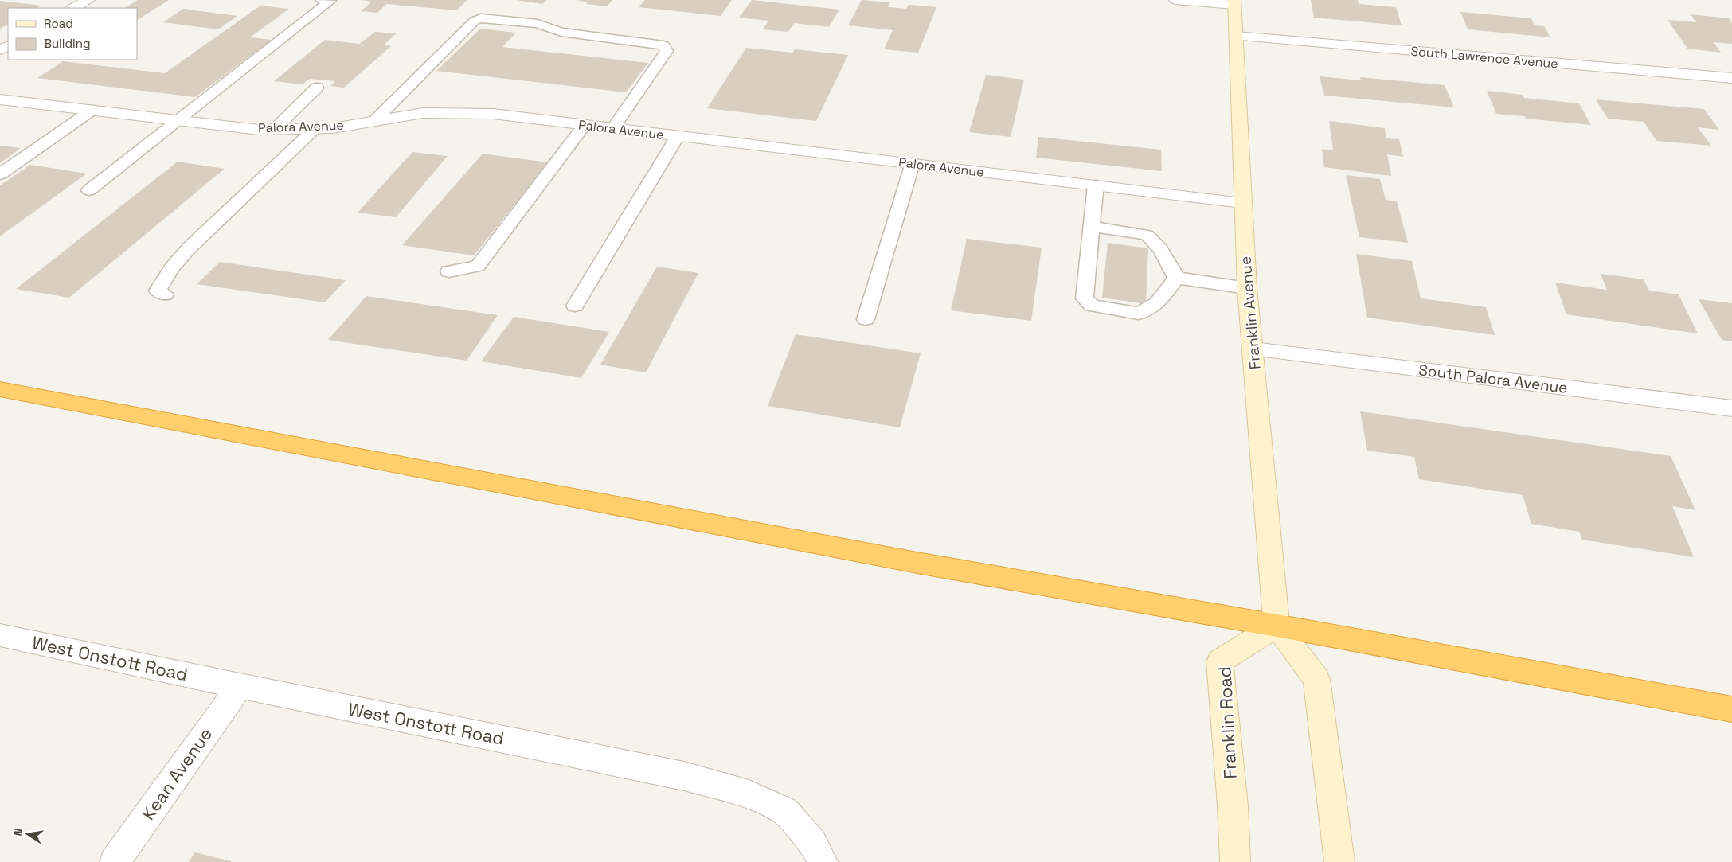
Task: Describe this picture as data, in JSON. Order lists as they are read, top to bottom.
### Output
{
  "streets": {
    "street": [
      "South Lawrence Avenue",
      "Palora Avenue",
      "Franklin Avenue",
      "South Palora Avenue",
      "West Onstott Road",
      "Franklin Road",
      "Kean Avenue"
    ]
  },
  "crossings": [
    ["South Lawrence Avenue", "Franklin Avenue"],
    ["Palora Avenue", "Franklin Avenue"],
    ["Franklin Avenue", "South Palora Avenue"],
    ["Franklin Avenue", "Franklin Road"],
    ["West Onstott Road", "Kean Avenue"]
  ],
  "legend": ["Road", "Building"],
  "north": "left"
}
